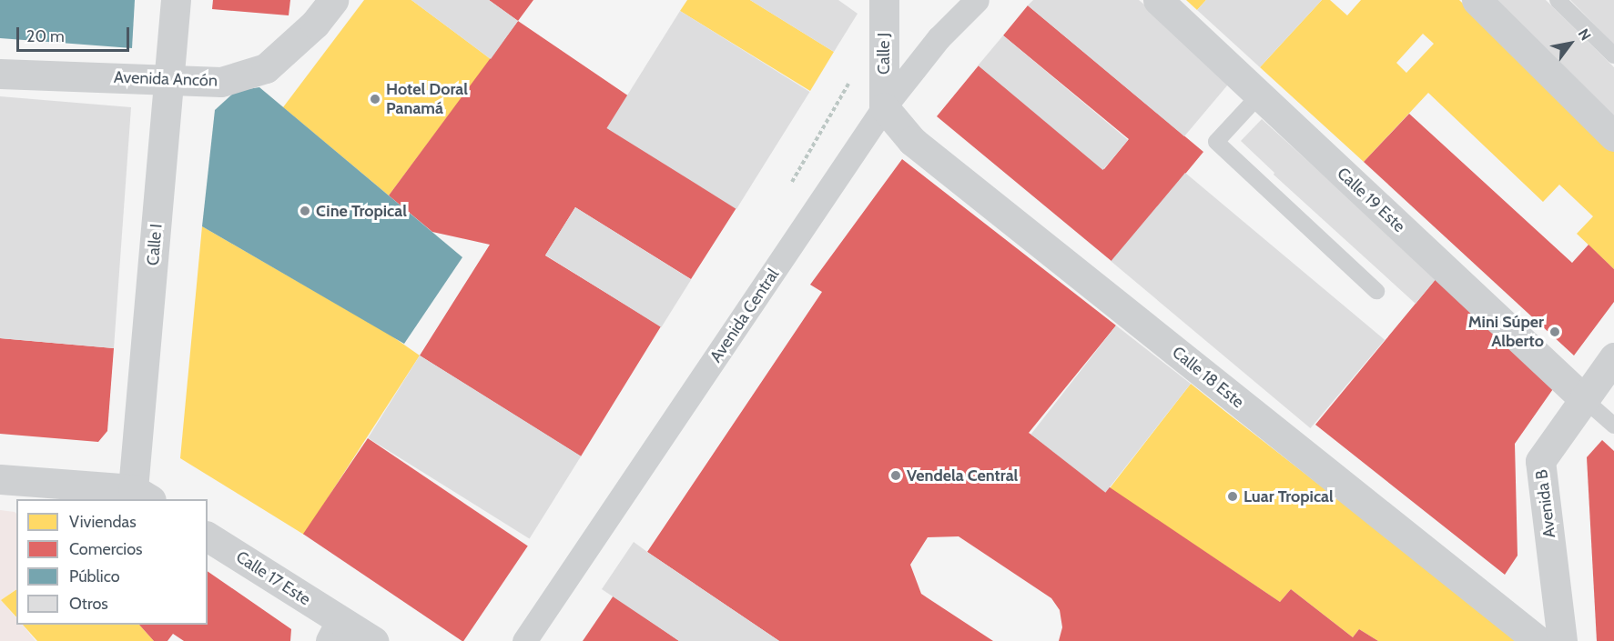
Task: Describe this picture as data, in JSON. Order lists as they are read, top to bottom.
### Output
{
  "streets": {
    "street": [
      "Calle J",
      "Avenida Ancón",
      "Calle 19 Este",
      "Calle I",
      "Avenida Central",
      "Calle 18 Este",
      "Avenida B",
      "Calle 17 Este"
    ]
  },
  "crossings": [
    ["Calle J", "Avenida Central"],
    ["Calle J", "Calle 18 Este"],
    ["Avenida Ancón", "Calle I"],
    ["Calle 19 Este", "Avenida B"],
    ["Avenida Central", "Calle 18 Este"]
  ],
  "places": [
    "Hotel Doral Panamá",
    "Cine Tropical",
    "Mini Súper Alberto",
    "Vendela Central",
    "Luar Tropical"
  ],
  "legend": [
    "Viviendas",
    "Comercios",
    "Público",
    "Otros"
  ],
  "scale_bar": "20 m",
  "north": "top right"
}
